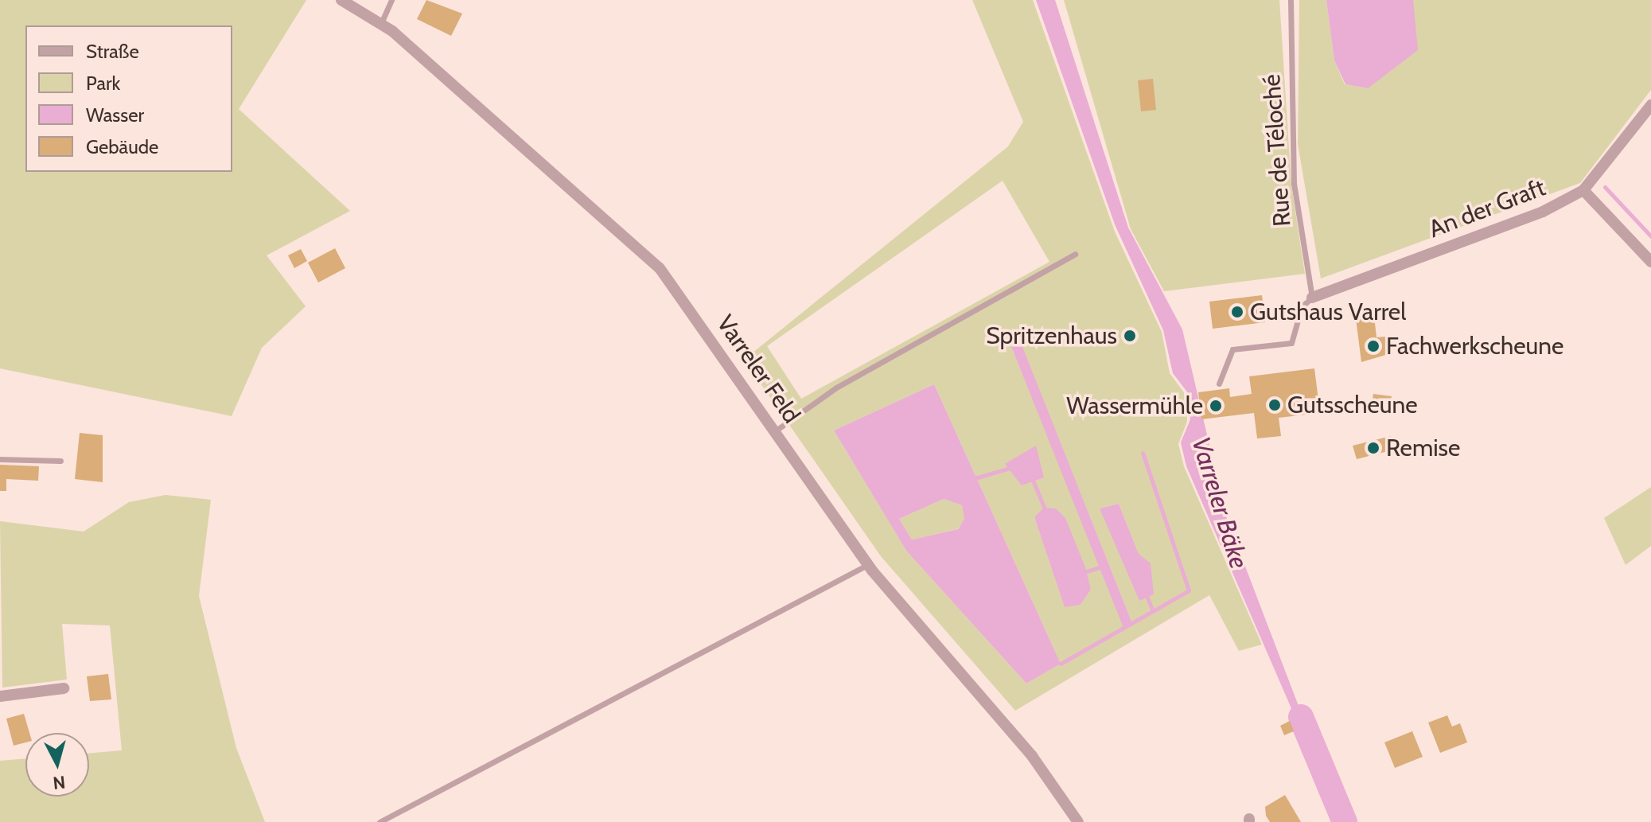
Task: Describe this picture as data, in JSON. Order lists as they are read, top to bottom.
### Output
{
  "streets": {
    "street": ["An der Graft", "Varreler Feld"],
    "lane": ["Rue de Téloché"]
  },
  "crossings": [
    ["Rue de Téloché", "An der Graft"]
  ],
  "water": ["Varreler Bäke"],
  "places": [
    "Gutshaus Varrel",
    "Spritzenhaus",
    "Fachwerkscheune",
    "Gutsscheune",
    "Wassermühle",
    "Remise"
  ],
  "legend": [
    "Straße",
    "Park",
    "Wasser",
    "Gebäude"
  ],
  "north": "bottom"
}
